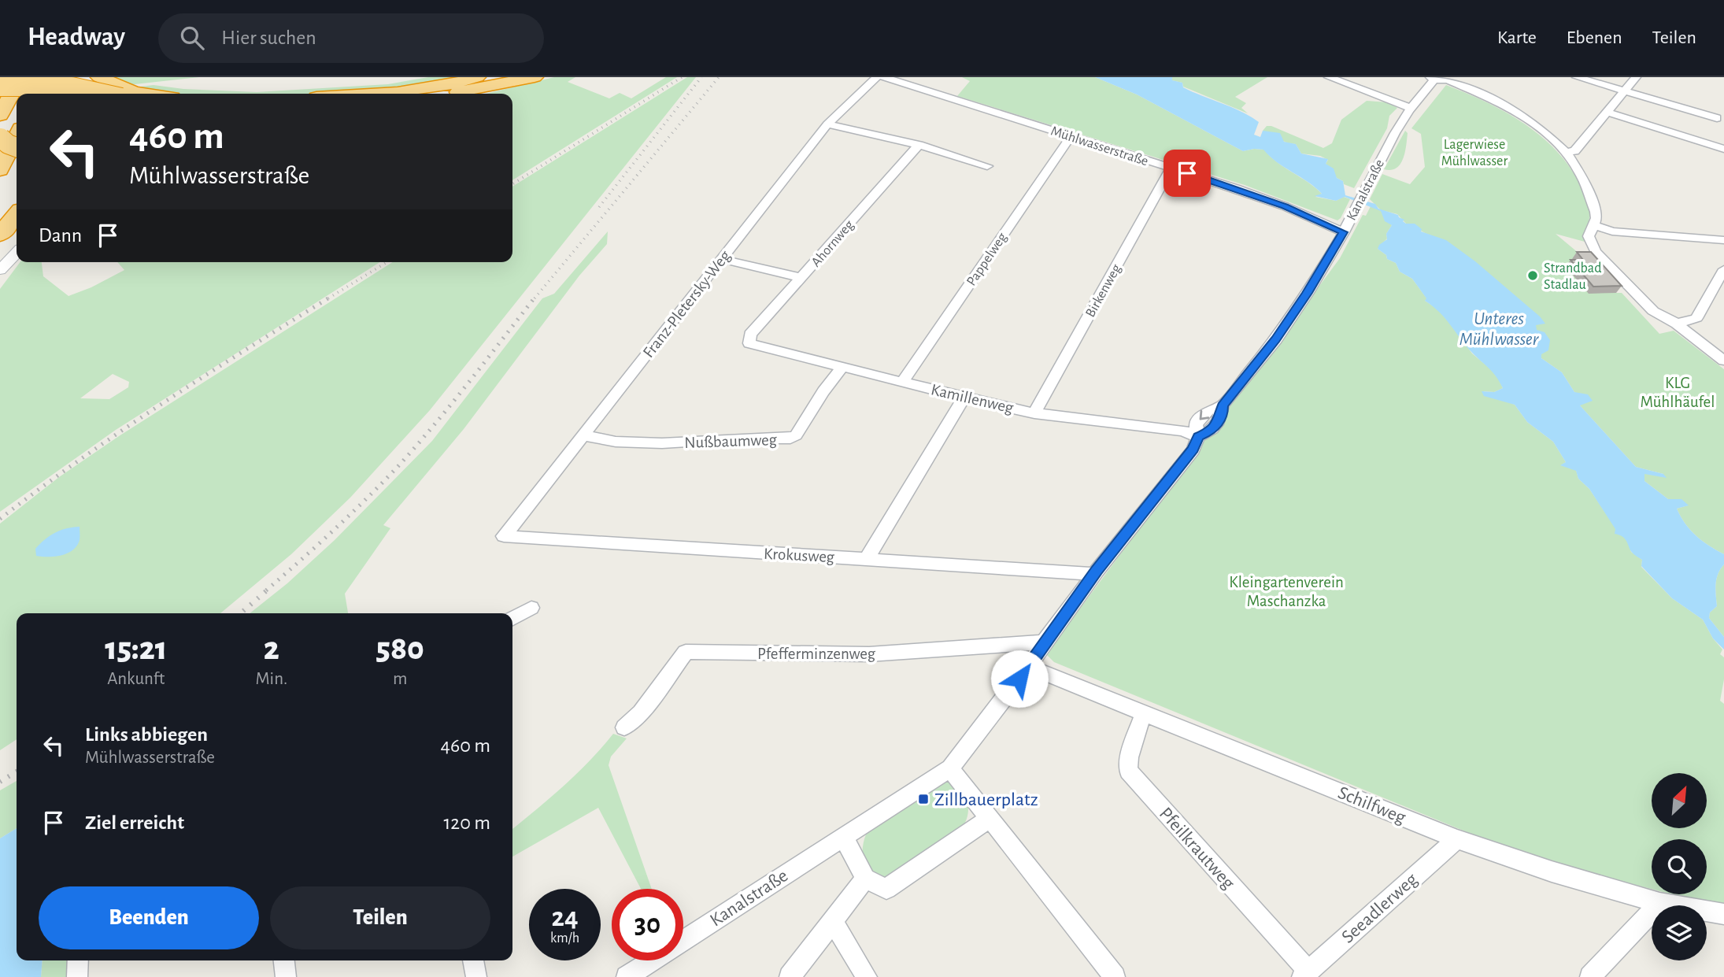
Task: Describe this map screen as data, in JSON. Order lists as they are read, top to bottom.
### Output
{
  "streets": {
    "street": [
      "Mühlwasserstraße",
      "Kanalstraße",
      "Ahornweg",
      "Pappelweg",
      "Birkenweg",
      "Franz-Pletersky-Weg",
      "Kamillenweg",
      "Nußbaumweg",
      "Krokusweg",
      "Pfefferminzenweg",
      "Schilfweg",
      "Pfeilkrautweg",
      "Seeadlerweg"
    ]
  },
  "crossings": [
    ["Mühlwasserstraße", "Kanalstraße"],
    ["Mühlwasserstraße", "Pappelweg"],
    ["Mühlwasserstraße", "Birkenweg"],
    ["Kanalstraße", "Kamillenweg"],
    ["Kanalstraße", "Krokusweg"],
    ["Kanalstraße", "Pfefferminzenweg"],
    ["Kanalstraße", "Schilfweg"],
    ["Ahornweg", "Kamillenweg"],
    ["Pappelweg", "Kamillenweg"],
    ["Birkenweg", "Kamillenweg"],
    ["Franz-Pletersky-Weg", "Nußbaumweg"],
    ["Franz-Pletersky-Weg", "Krokusweg"],
    ["Kamillenweg", "Nußbaumweg"],
    ["Schilfweg", "Pfeilkrautweg"],
    ["Schilfweg", "Seeadlerweg"],
    ["Pfeilkrautweg", "Seeadlerweg"]
  ],
  "water": ["Unteres Mühlwasser"],
  "parks": ["Lagerwiese Mühlwasser", "KLG Mühlhäufel", "Kleingartenverein Maschanzka"],
  "places": {
    "other": ["Strandbad Stadlau"],
    "transit": ["Zillbauerplatz"]
  },
  "north": "top right",
  "page": {
    "header": "Headway",
    "search": "Hier suchen",
    "nav": ["Karte", "Ebenen", "Teilen"],
    "turn": ["460 m", "Mühlwasserstraße"],
    "then": "Dann",
    "eta": [
      "15:21",
      "Ankunft",
      "2",
      "Min.",
      "580",
      "m"
    ],
    "list": [
      {
        "name": "Links abbiegen",
        "note": "Mühlwasserstraße",
        "value": "460 m"
      },
      {
        "name": "Ziel erreicht",
        "value": "120 m"
      }
    ],
    "buttons": ["Beenden", "Teilen"],
    "speed": "24 km/h",
    "limit": "30"
  }
}
